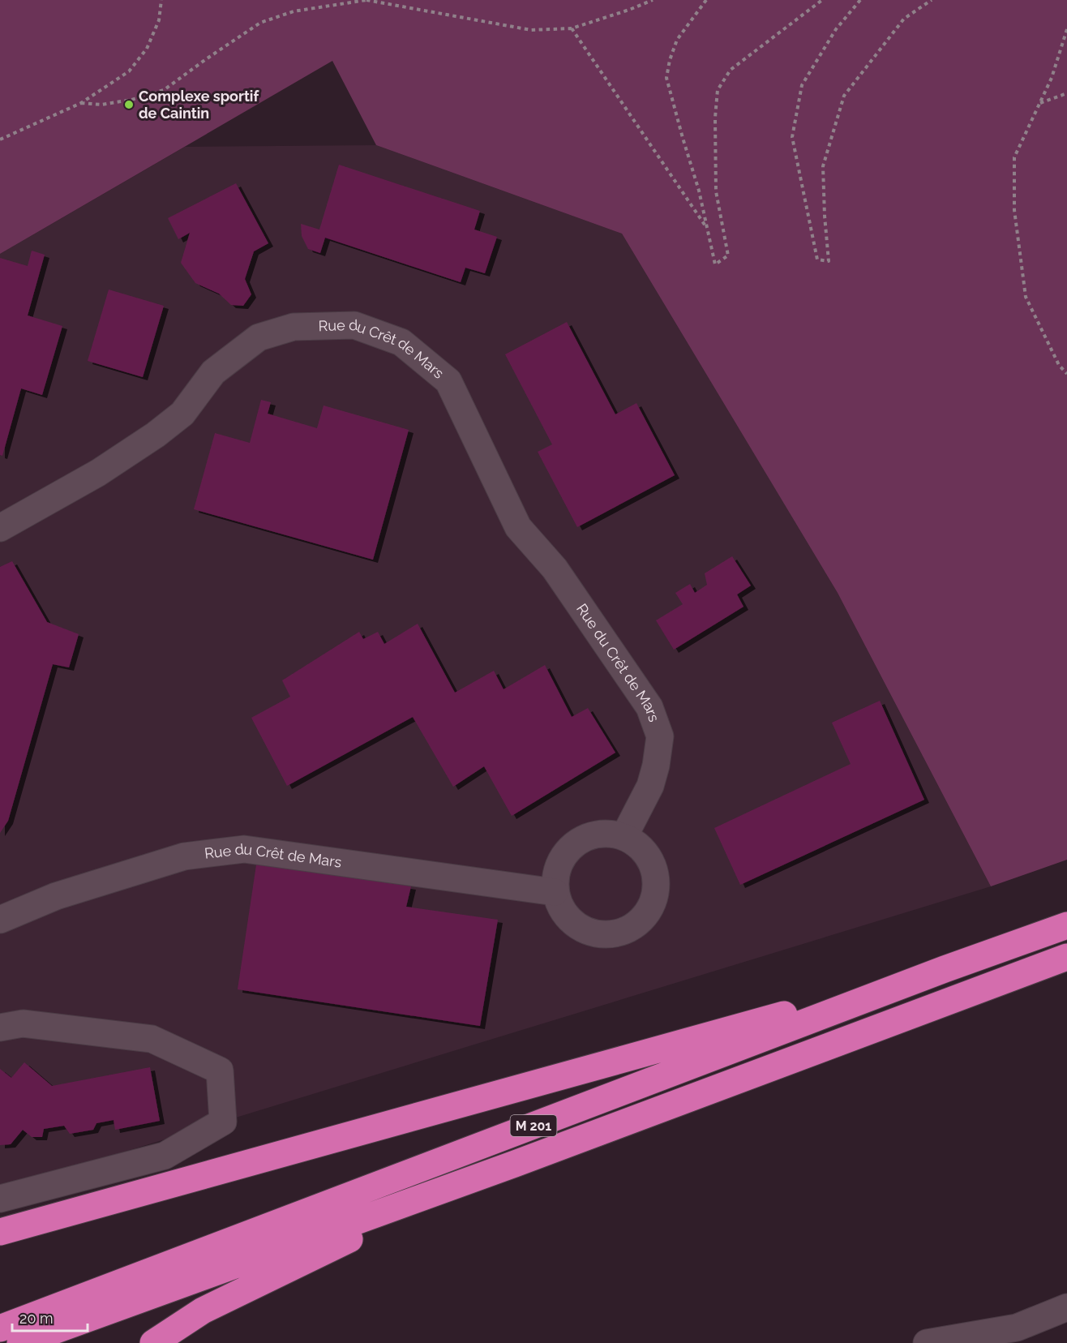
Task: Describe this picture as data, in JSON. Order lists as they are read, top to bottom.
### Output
{
  "streets": {
    "highway": ["M 201"],
    "street": ["Rue du Crêt de Mars"]
  },
  "places": ["Complexe sportif de Caintin"],
  "scale_bar": "20 m"
}
